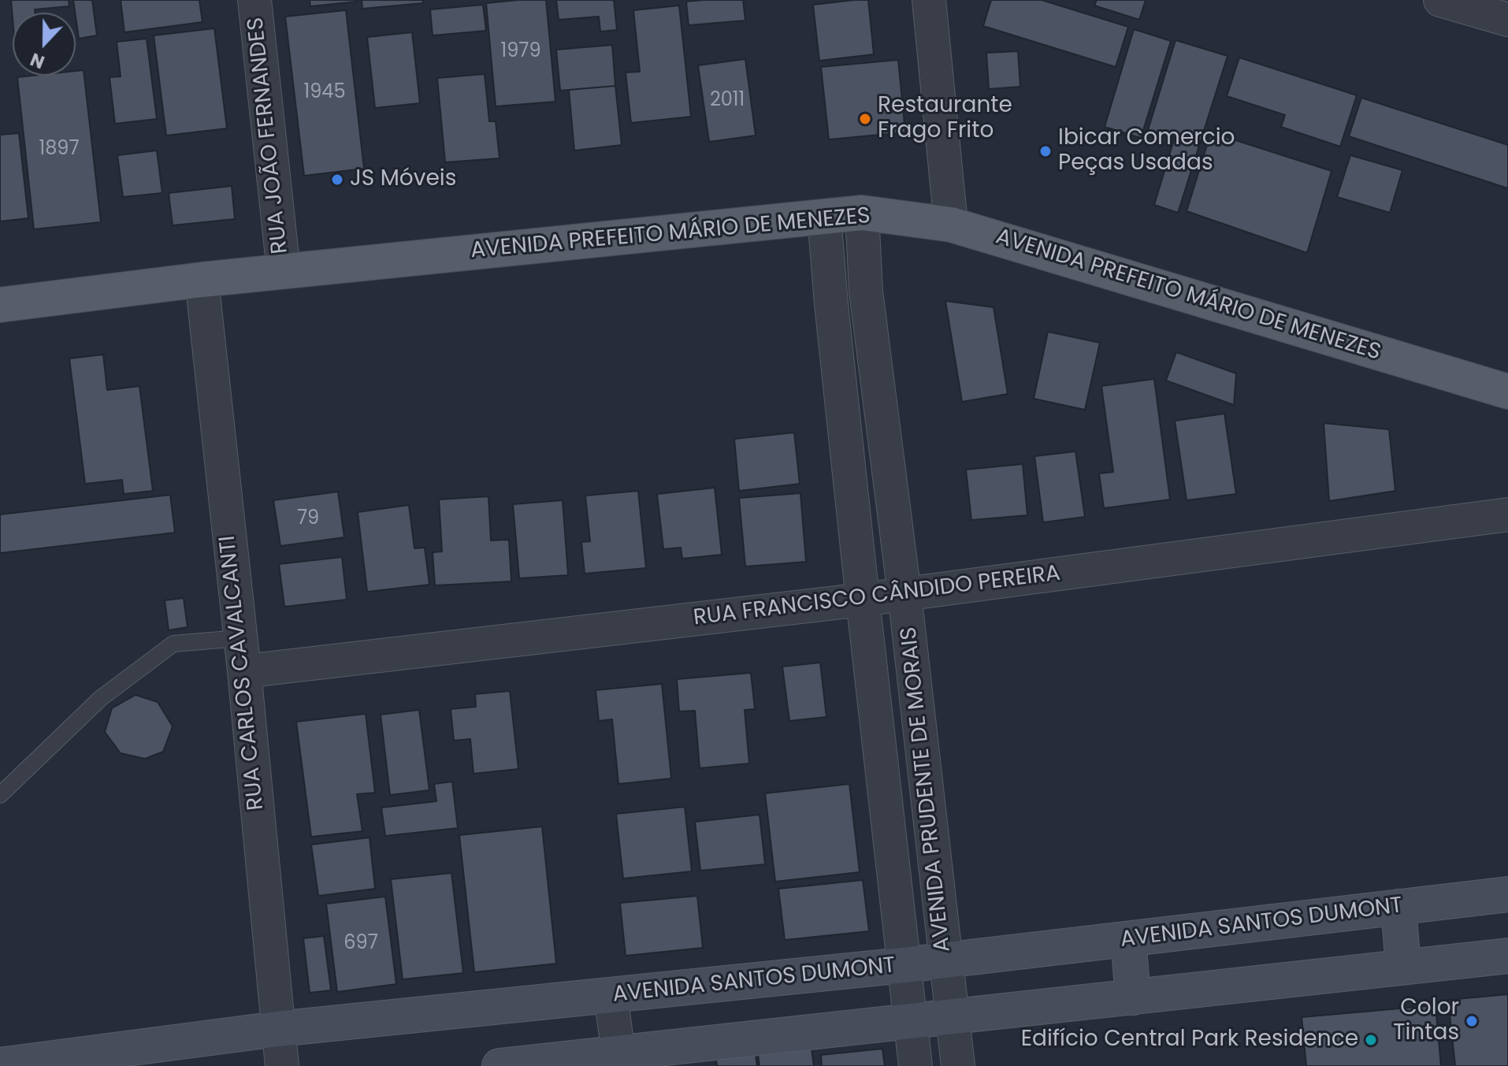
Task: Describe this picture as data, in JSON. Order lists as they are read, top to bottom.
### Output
{
  "streets": {
    "main road": ["AVENIDA PREFEITO MÁRIO DE MENEZES", "AVENIDA SANTOS DUMONT"],
    "street": [
      "RUA JOÃO FERNANDES",
      "RUA FRANCISCO CÂNDIDO PEREIRA",
      "RUA CARLOS CAVALCANTI",
      "AVENIDA PRUDENTE DE MORAIS"
    ]
  },
  "crossings": [
    ["RUA JOÃO FERNANDES", "AVENIDA PREFEITO MÁRIO DE MENEZES"],
    ["AVENIDA PREFEITO MÁRIO DE MENEZES", "RUA CARLOS CAVALCANTI"],
    ["AVENIDA PREFEITO MÁRIO DE MENEZES", "AVENIDA PRUDENTE DE MORAIS"],
    ["RUA FRANCISCO CÂNDIDO PEREIRA", "RUA CARLOS CAVALCANTI"],
    ["RUA FRANCISCO CÂNDIDO PEREIRA", "AVENIDA PRUDENTE DE MORAIS"],
    ["RUA CARLOS CAVALCANTI", "AVENIDA SANTOS DUMONT"],
    ["AVENIDA PRUDENTE DE MORAIS", "AVENIDA SANTOS DUMONT"]
  ],
  "places": [
    "Restaurante Frago Frito",
    "Ibicar Comercio Peças Usadas",
    "JS Móveis",
    "Color Tintas",
    "Edifício Central Park Residence"
  ],
  "house_numbers": [
    "1979",
    "1945",
    "2011",
    "1897",
    "79",
    "697"
  ],
  "north": "bottom"
}
